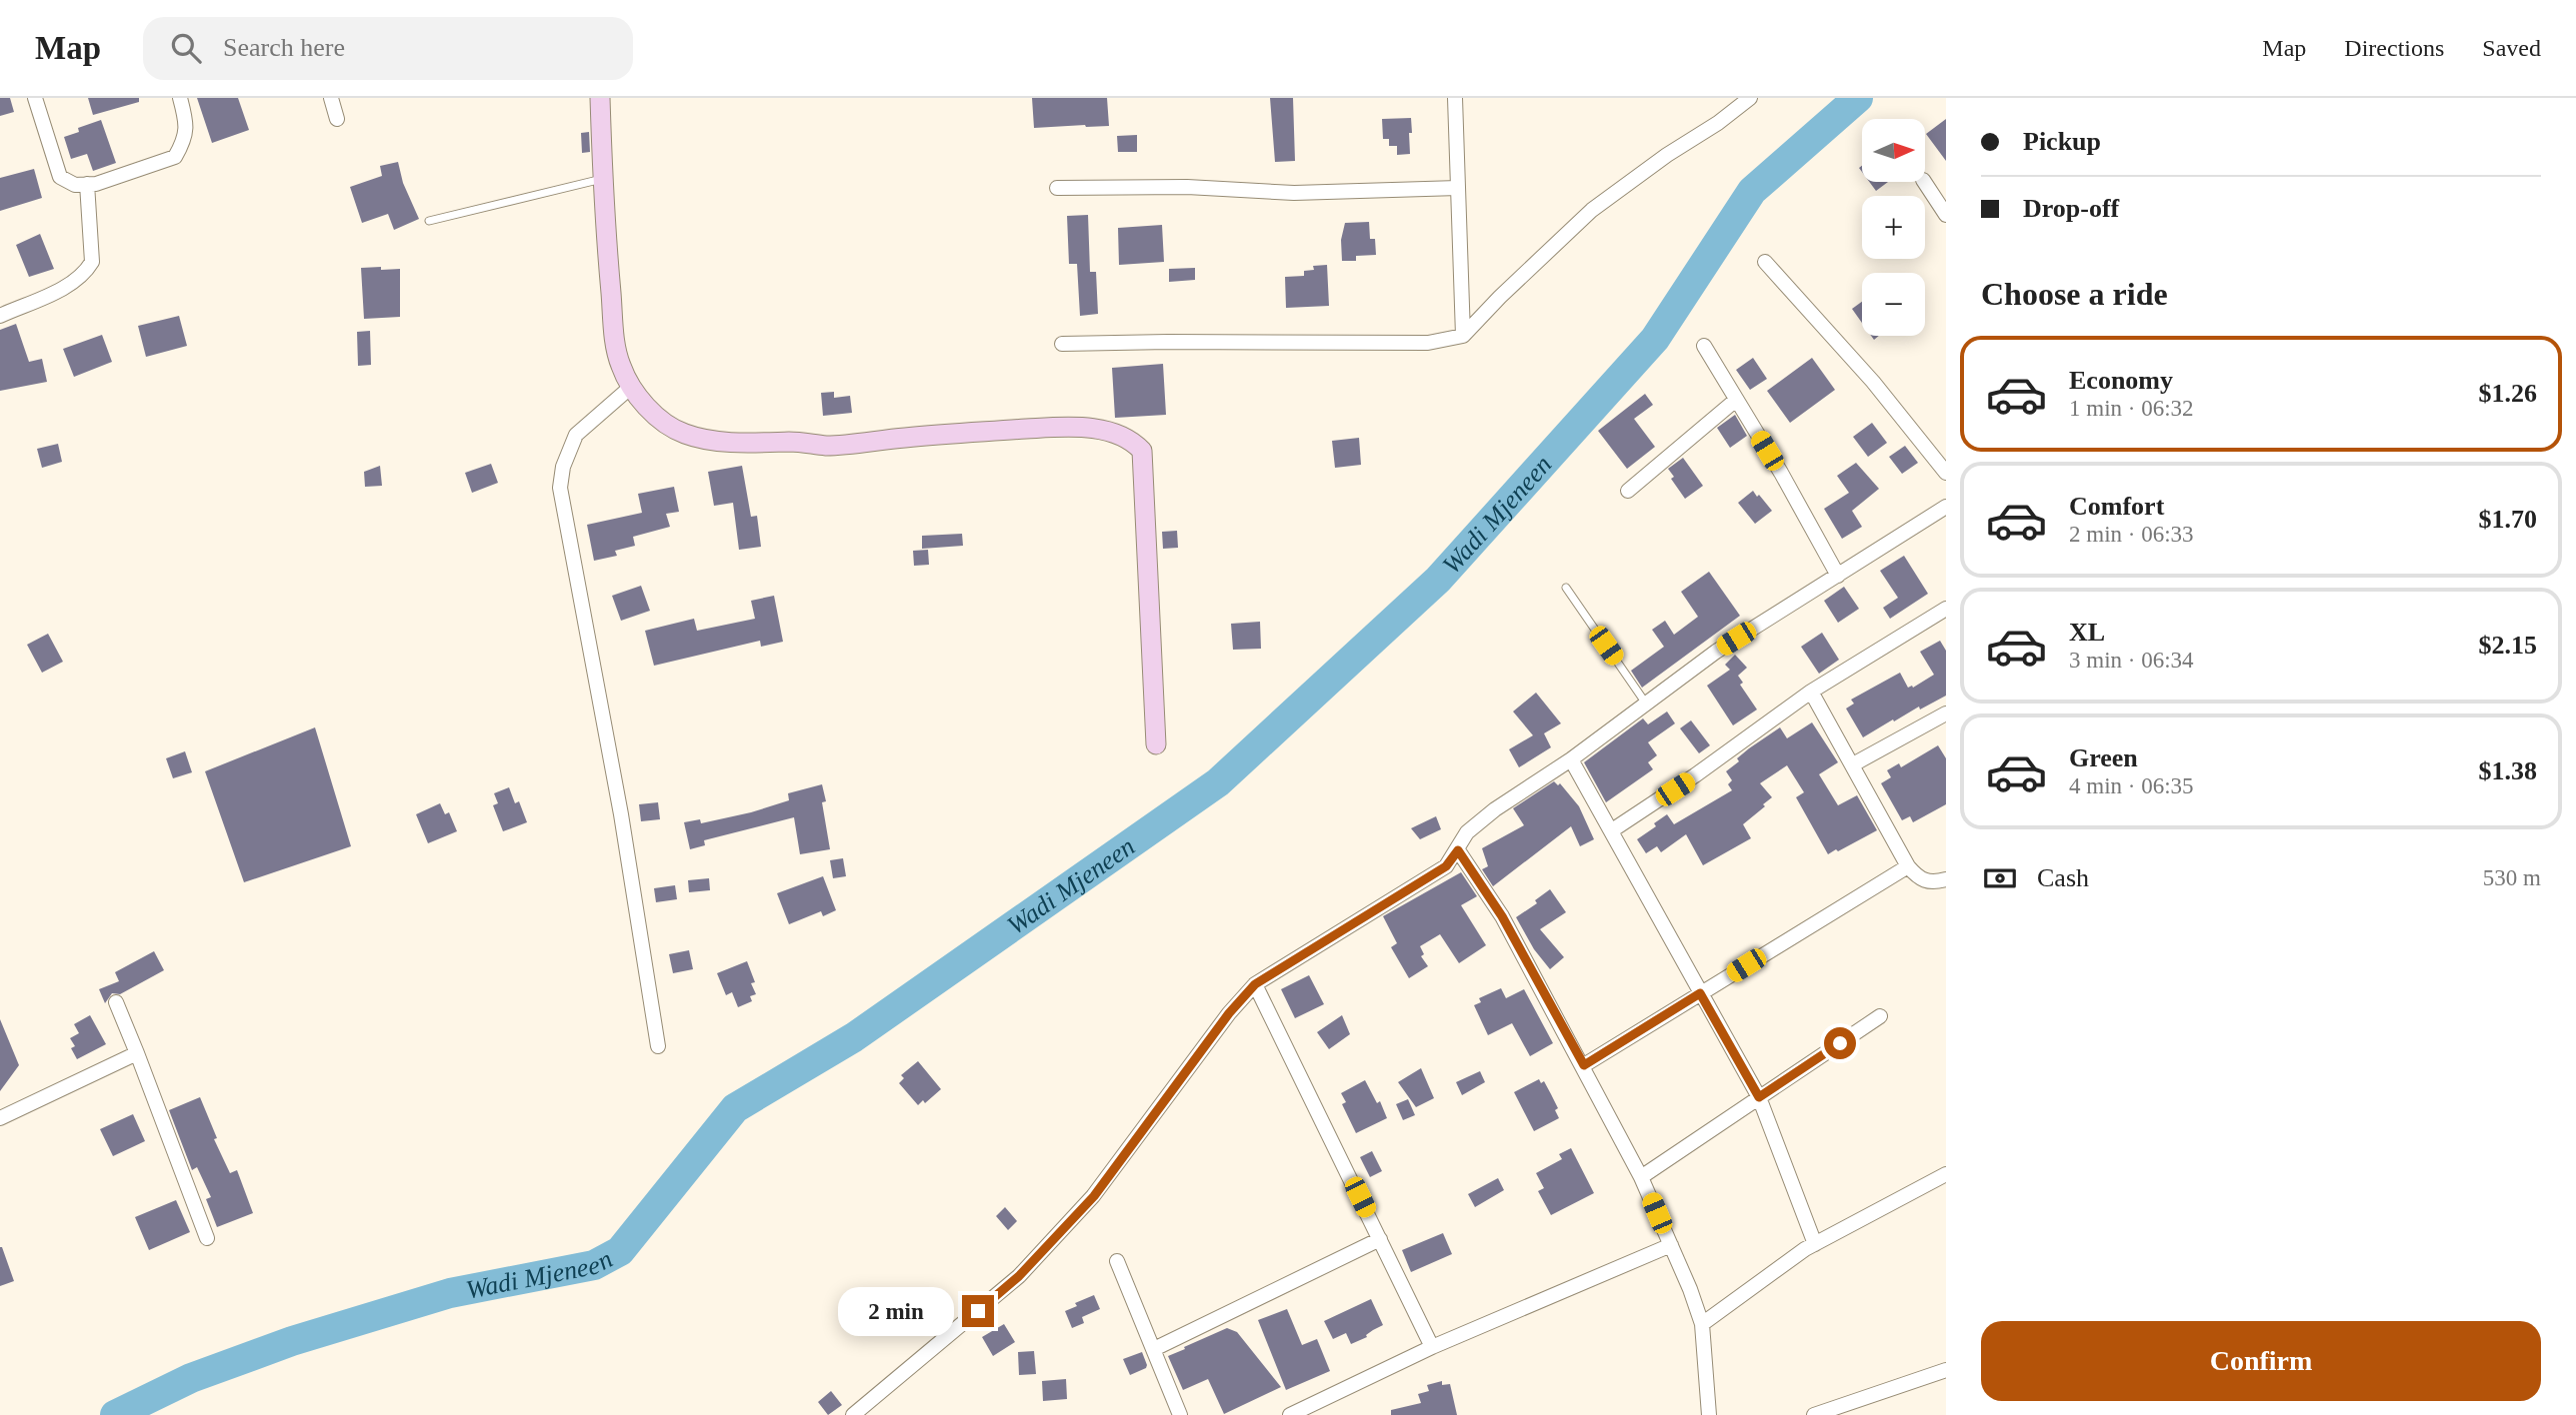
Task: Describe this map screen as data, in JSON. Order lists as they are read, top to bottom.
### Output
{
  "water": ["Wadi Mjeneen"],
  "north": "right",
  "page": {
    "header": "Map",
    "search": "Search here",
    "nav": ["Map", "Directions", "Saved"],
    "banner": ["Pickup", "Drop-off"],
    "map_buttons": ["+", "−"],
    "heading": "Choose a ride",
    "list": [
      {
        "name": "Economy",
        "note": "1 min · 06:32",
        "value": "$1.26"
      },
      {
        "name": "Comfort",
        "note": "2 min · 06:33",
        "value": "$1.70"
      },
      {
        "name": "XL",
        "note": "3 min · 06:34",
        "value": "$2.15"
      },
      {
        "name": "Green",
        "note": "4 min · 06:35",
        "value": "$1.38"
      }
    ],
    "pay": ["Cash", "530 m"],
    "bubble": "2 min",
    "buttons": "Confirm"
  }
}
